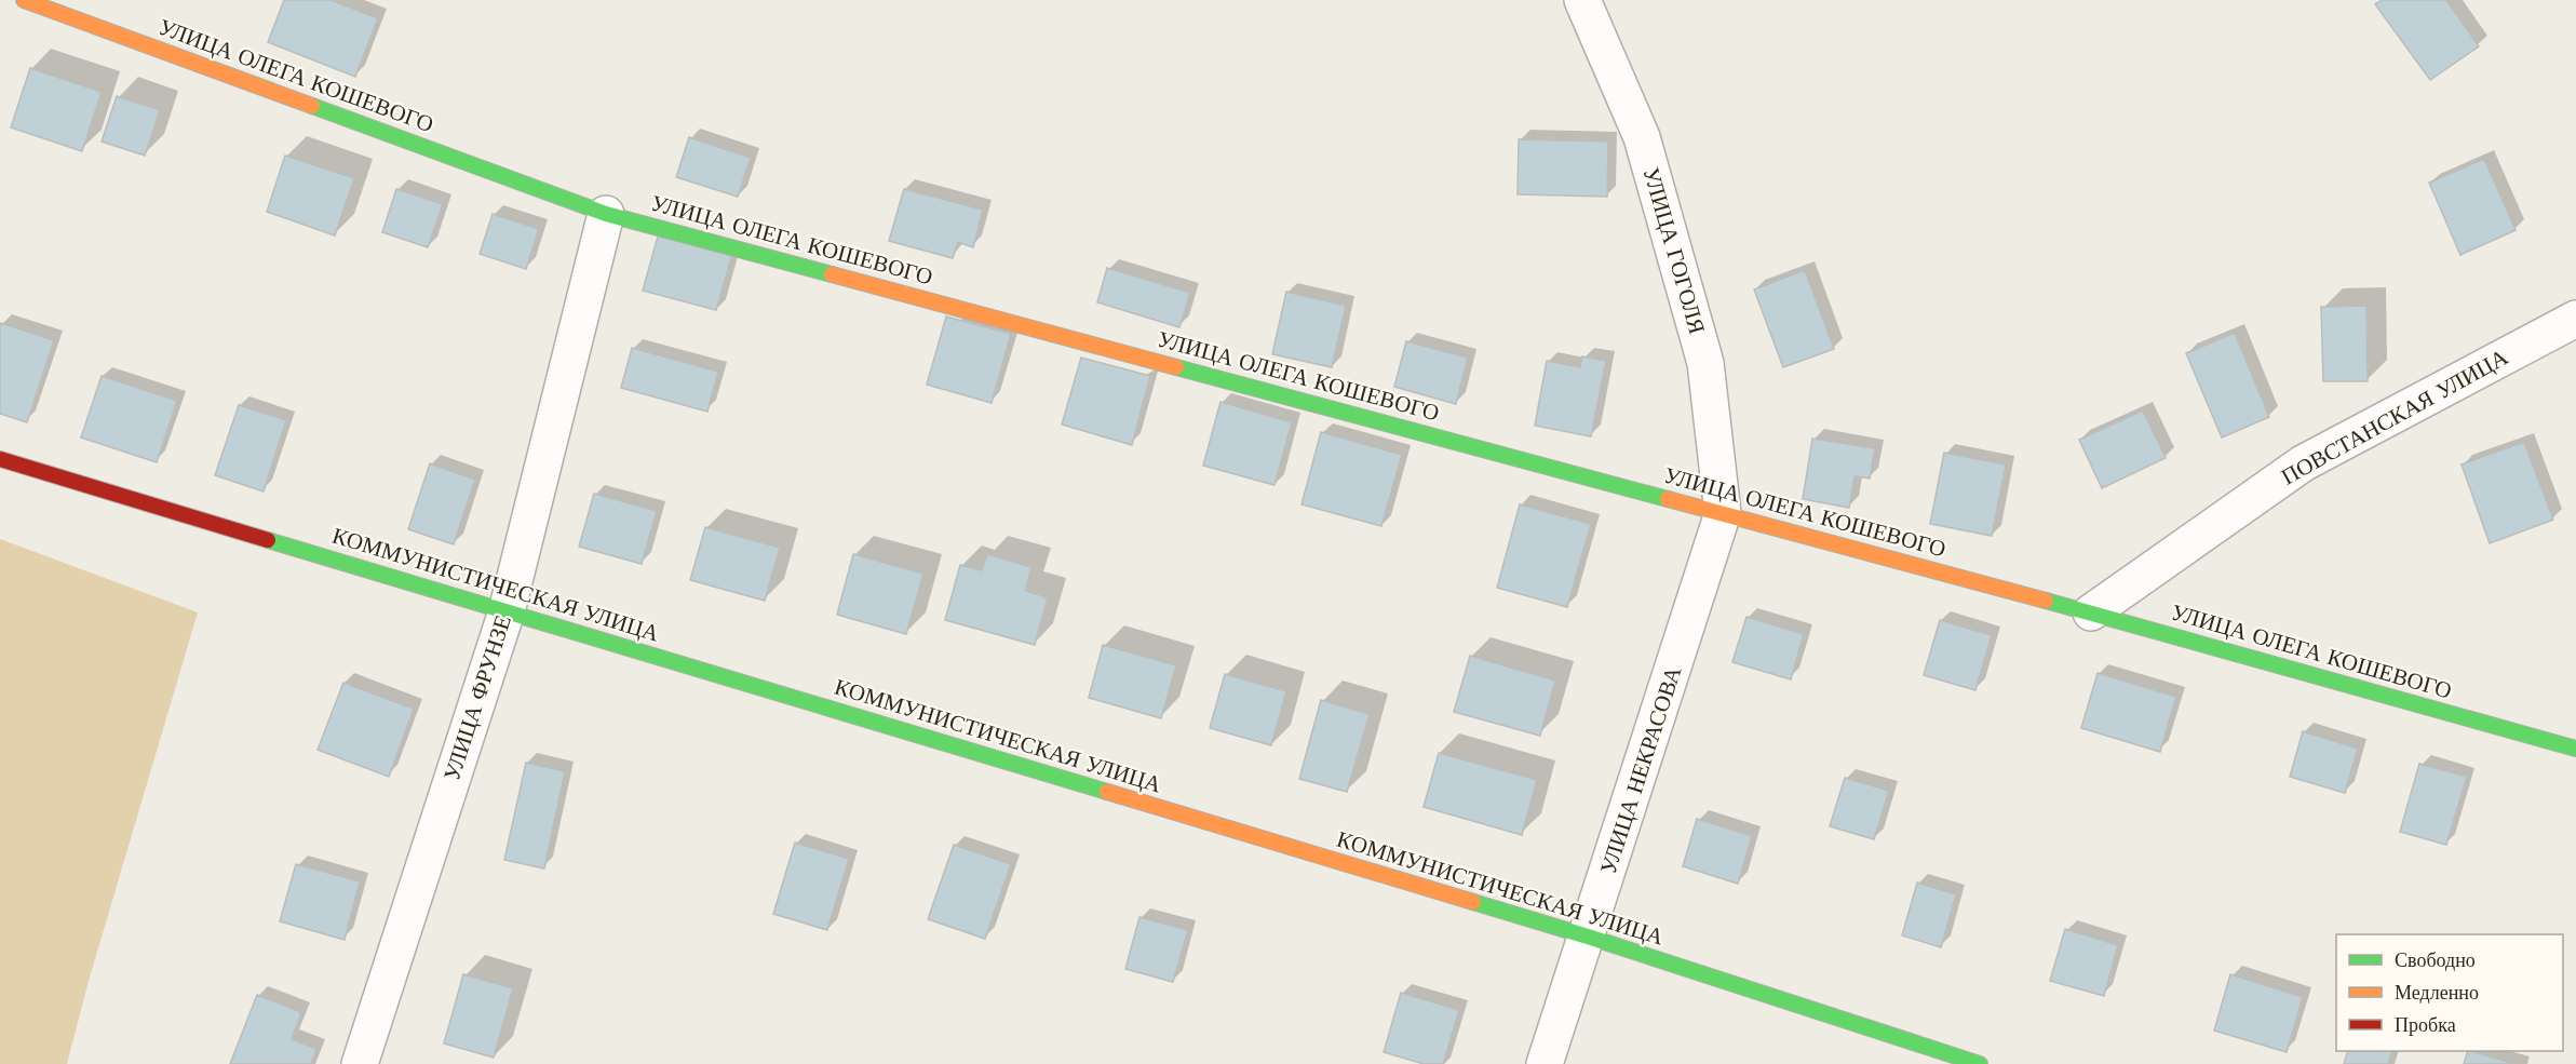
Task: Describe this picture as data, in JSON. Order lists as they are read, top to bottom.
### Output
{
  "streets": {
    "street": [
      "УЛИЦА ОЛЕГА КОШЕВОГО",
      "УЛИЦА ГОГОЛЯ",
      "ПОВСТАНСКАЯ УЛИЦА",
      "КОММУНИСТИЧЕСКАЯ УЛИЦА",
      "УЛИЦА ФРУНЗЕ",
      "УЛИЦА НЕКРАСОВА"
    ]
  },
  "crossings": [
    ["УЛИЦА ОЛЕГА КОШЕВОГО", "УЛИЦА ГОГОЛЯ"],
    ["УЛИЦА ОЛЕГА КОШЕВОГО", "ПОВСТАНСКАЯ УЛИЦА"],
    ["УЛИЦА ОЛЕГА КОШЕВОГО", "УЛИЦА ФРУНЗЕ"],
    ["УЛИЦА ОЛЕГА КОШЕВОГО", "УЛИЦА НЕКРАСОВА"],
    ["УЛИЦА ГОГОЛЯ", "УЛИЦА НЕКРАСОВА"],
    ["КОММУНИСТИЧЕСКАЯ УЛИЦА", "УЛИЦА ФРУНЗЕ"],
    ["КОММУНИСТИЧЕСКАЯ УЛИЦА", "УЛИЦА НЕКРАСОВА"]
  ],
  "legend": ["Свободно", "Медленно", "Пробка"]
}
